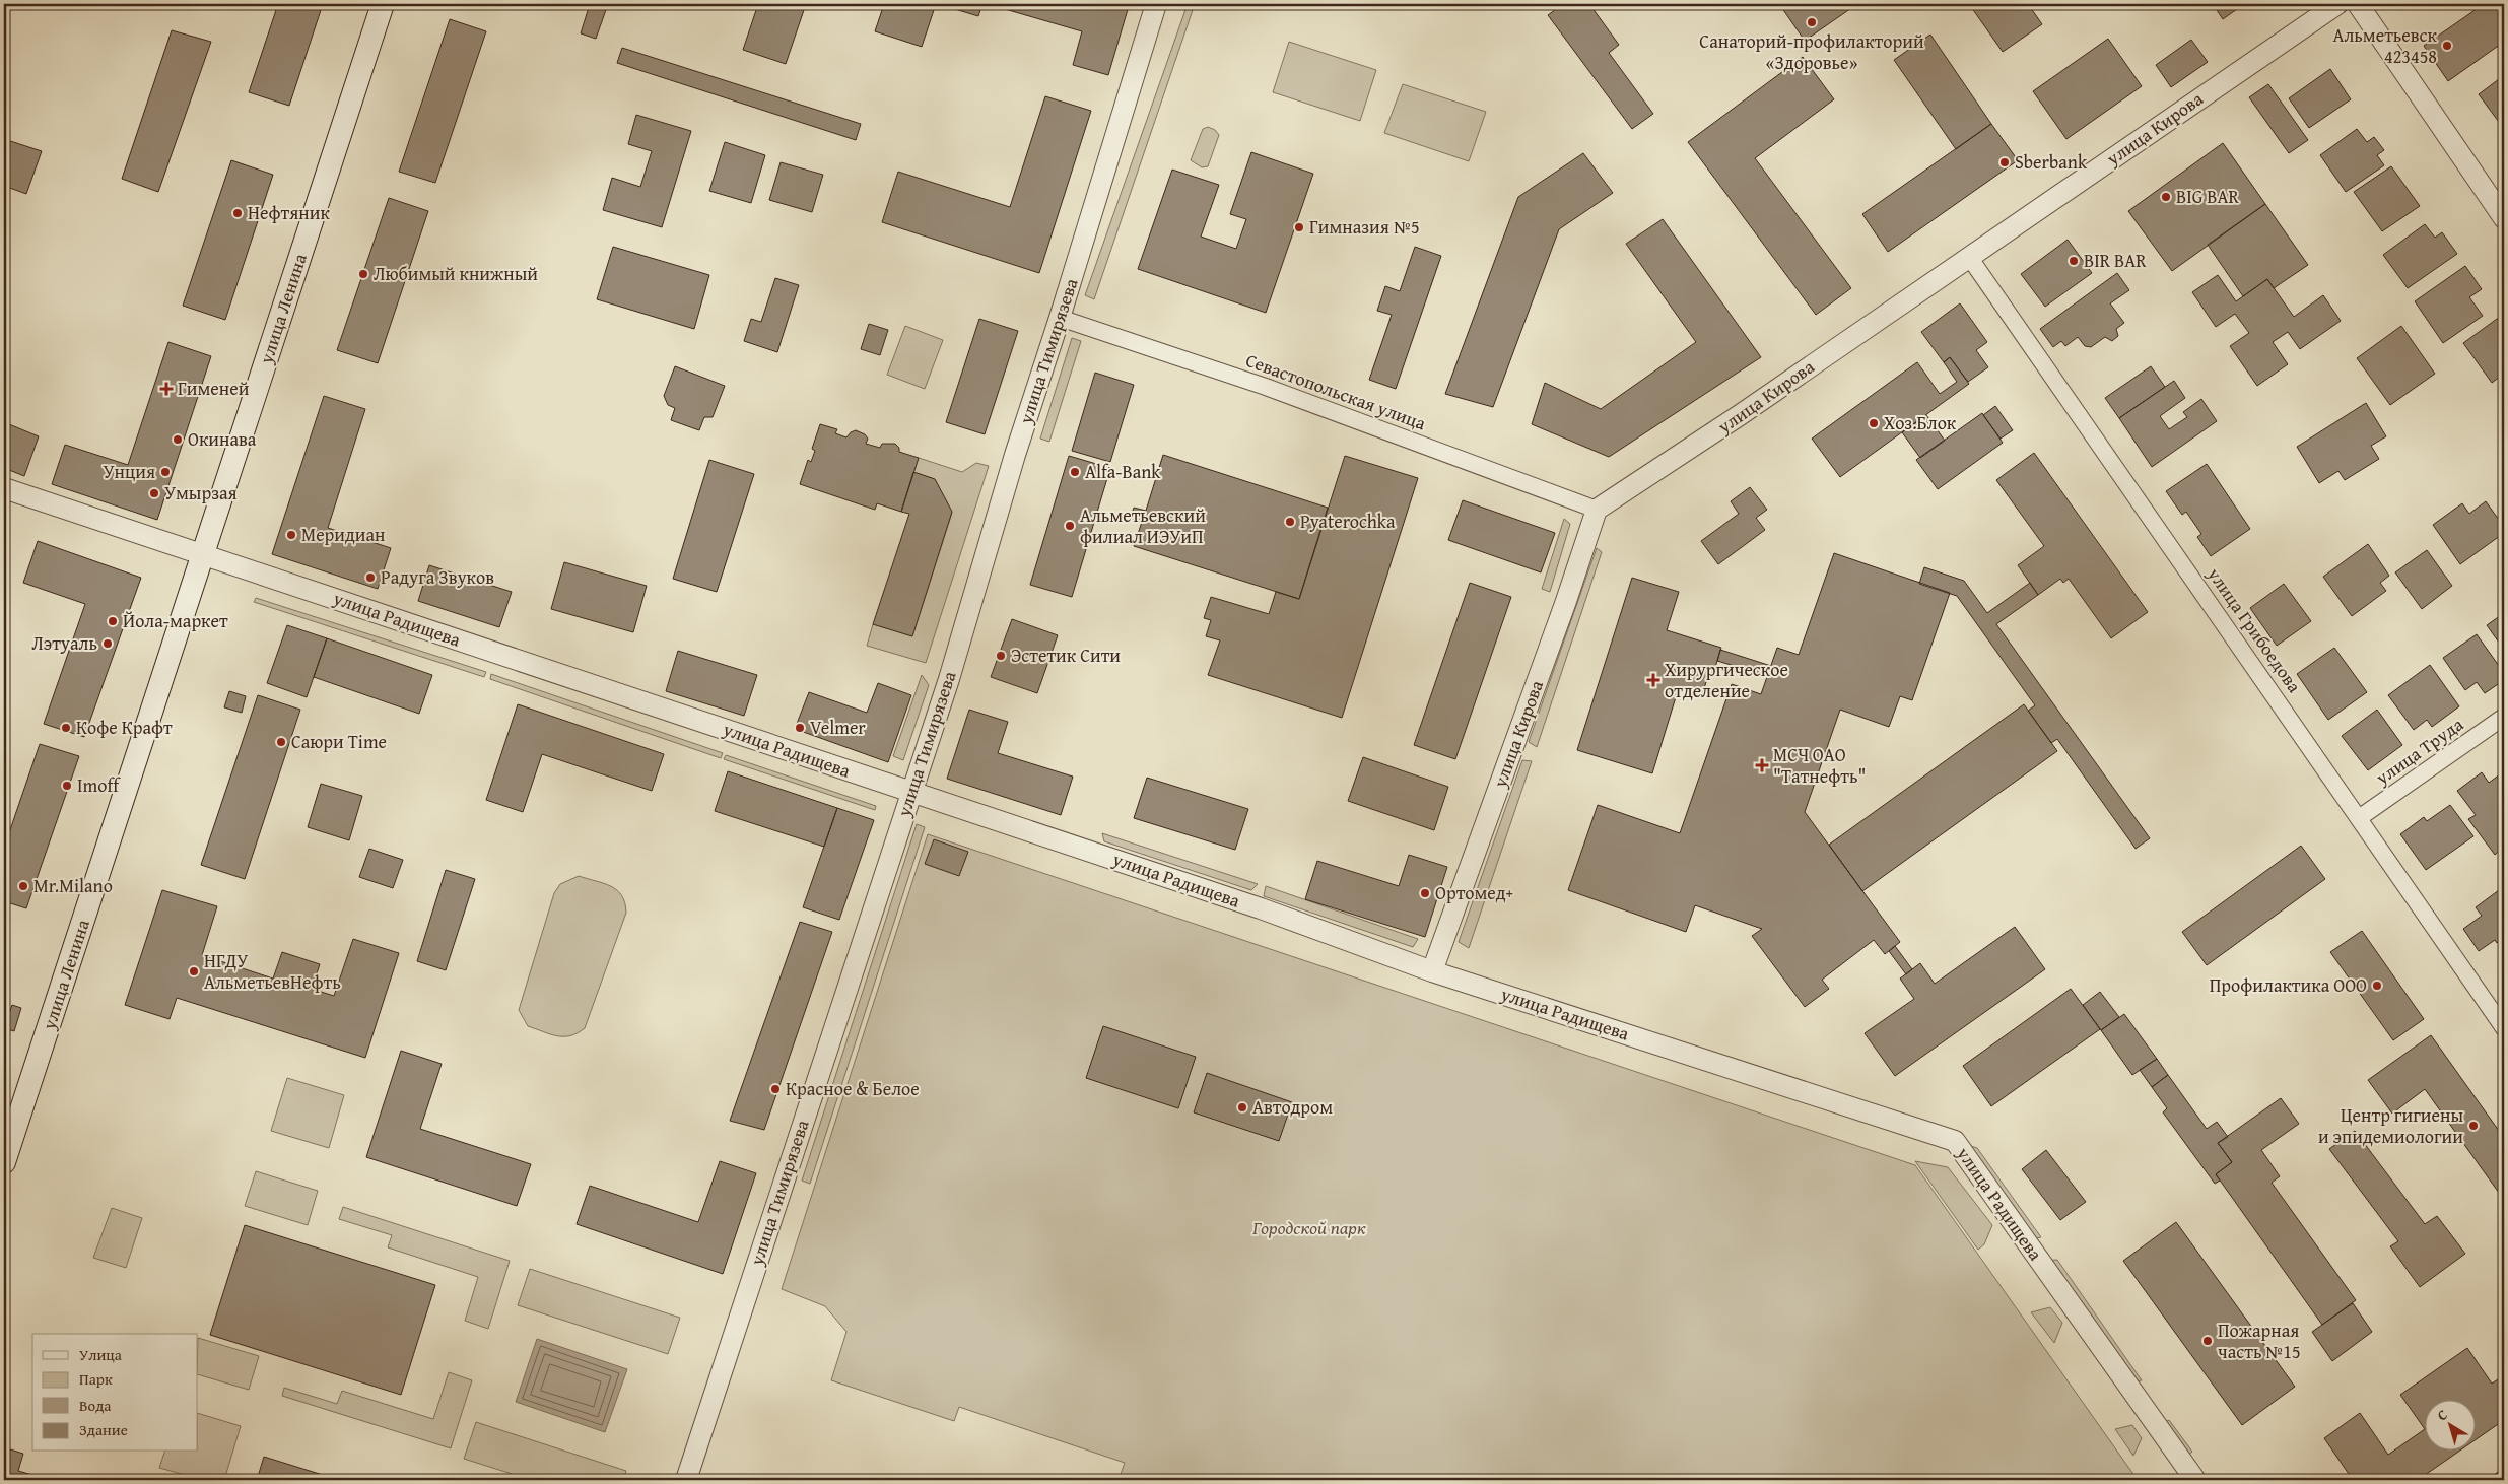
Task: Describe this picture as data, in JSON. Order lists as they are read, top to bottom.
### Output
{
  "streets": {
    "main road": ["улица Ленина"],
    "street": [
      "улица Кирова",
      "улица Тимирязева",
      "Севастопольская улица",
      "улица Радищева",
      "улица Грибоедова",
      "улица Труда"
    ]
  },
  "crossings": [
    ["улица Кирова", "Севастопольская улица"],
    ["улица Кирова", "улица Радищева"],
    ["улица Кирова", "улица Грибоедова"],
    ["улица Ленина", "улица Радищева"],
    ["улица Тимирязева", "Севастопольская улица"],
    ["улица Тимирязева", "улица Радищева"],
    ["улица Грибоедова", "улица Труда"]
  ],
  "parks": ["Городской парк"],
  "places": {
    "other": [
      "Санаторий-профилакторий «Здоровье»",
      "Альметьевск 423458",
      "Sberbank",
      "BIG BAR",
      "Нефтяник",
      "Гимназия №5",
      "BIR BAR",
      "Любимый книжный",
      "Хоз.Блок",
      "Окинава",
      "Унция",
      "Alfa-Bank",
      "Умырзая",
      "Pyaterochka",
      "Альметьевский филиал ИЭУиП",
      "Меридиан",
      "Радуга Звуков",
      "Йола-маркет",
      "Лэтуаль",
      "Эстетик Сити",
      "Кофе Крафт",
      "Velmer",
      "Саюри Time",
      "Imoff",
      "Mr.Milano",
      "Ортомед+",
      "НГДУ АльметьевНефть",
      "Профилактика ООО",
      "Красное & Белое",
      "Автодром",
      "Центр гигиены и эпидемиологии",
      "Пожарная часть №15"
    ],
    "health": ["Гименей", "Хирургическое отделение", "МСЧ ОАО \"Татнефть\""]
  },
  "legend": [
    "Улица",
    "Парк",
    "Вода",
    "Здание"
  ],
  "north": "top left"
}
